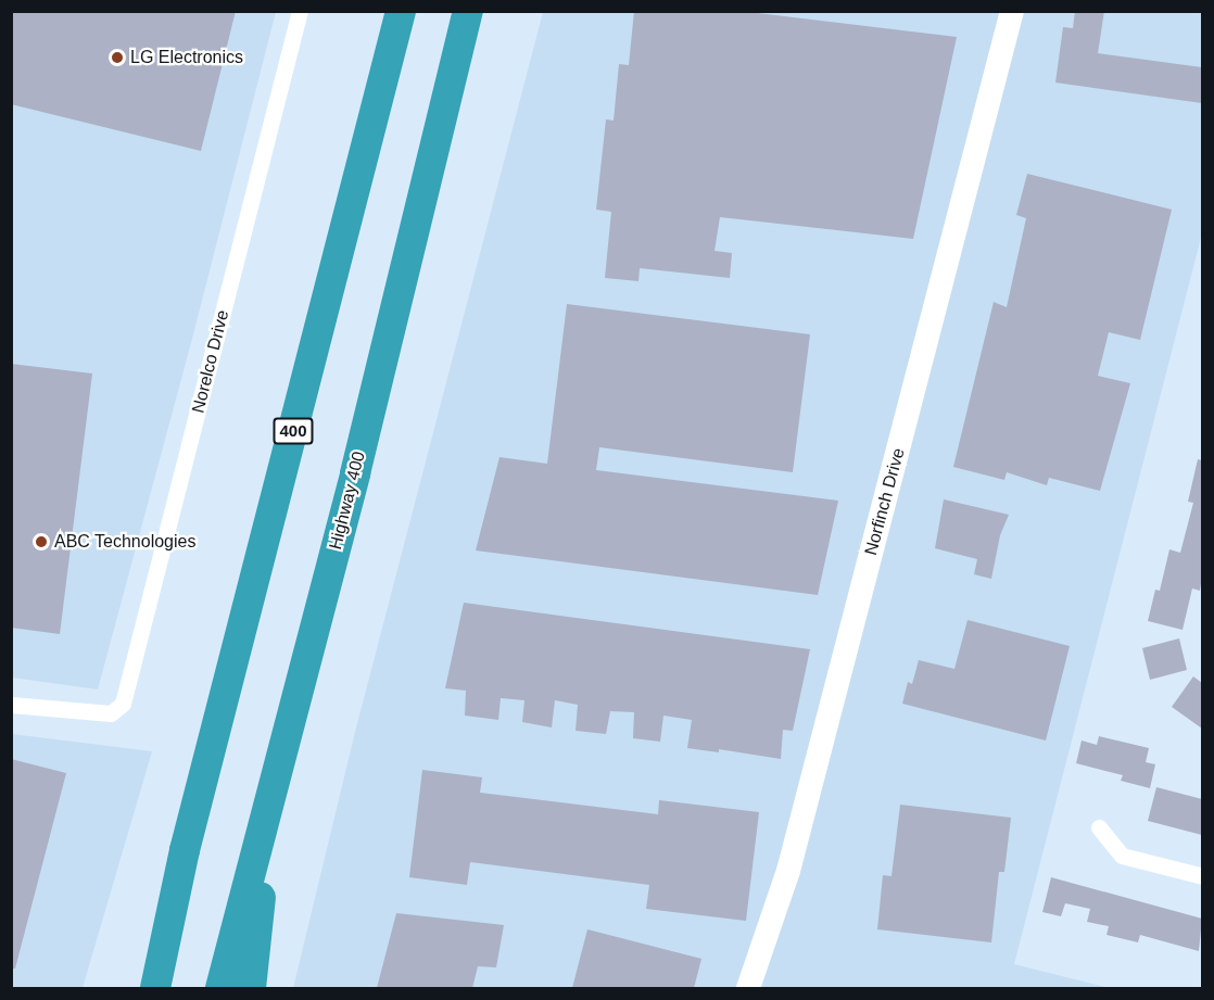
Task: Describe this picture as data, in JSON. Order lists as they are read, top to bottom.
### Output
{
  "streets": {
    "highway": ["400", "Highway 400"],
    "street": ["Norelco Drive", "Norfinch Drive"]
  },
  "places": ["LG Electronics", "ABC Technologies"]
}
